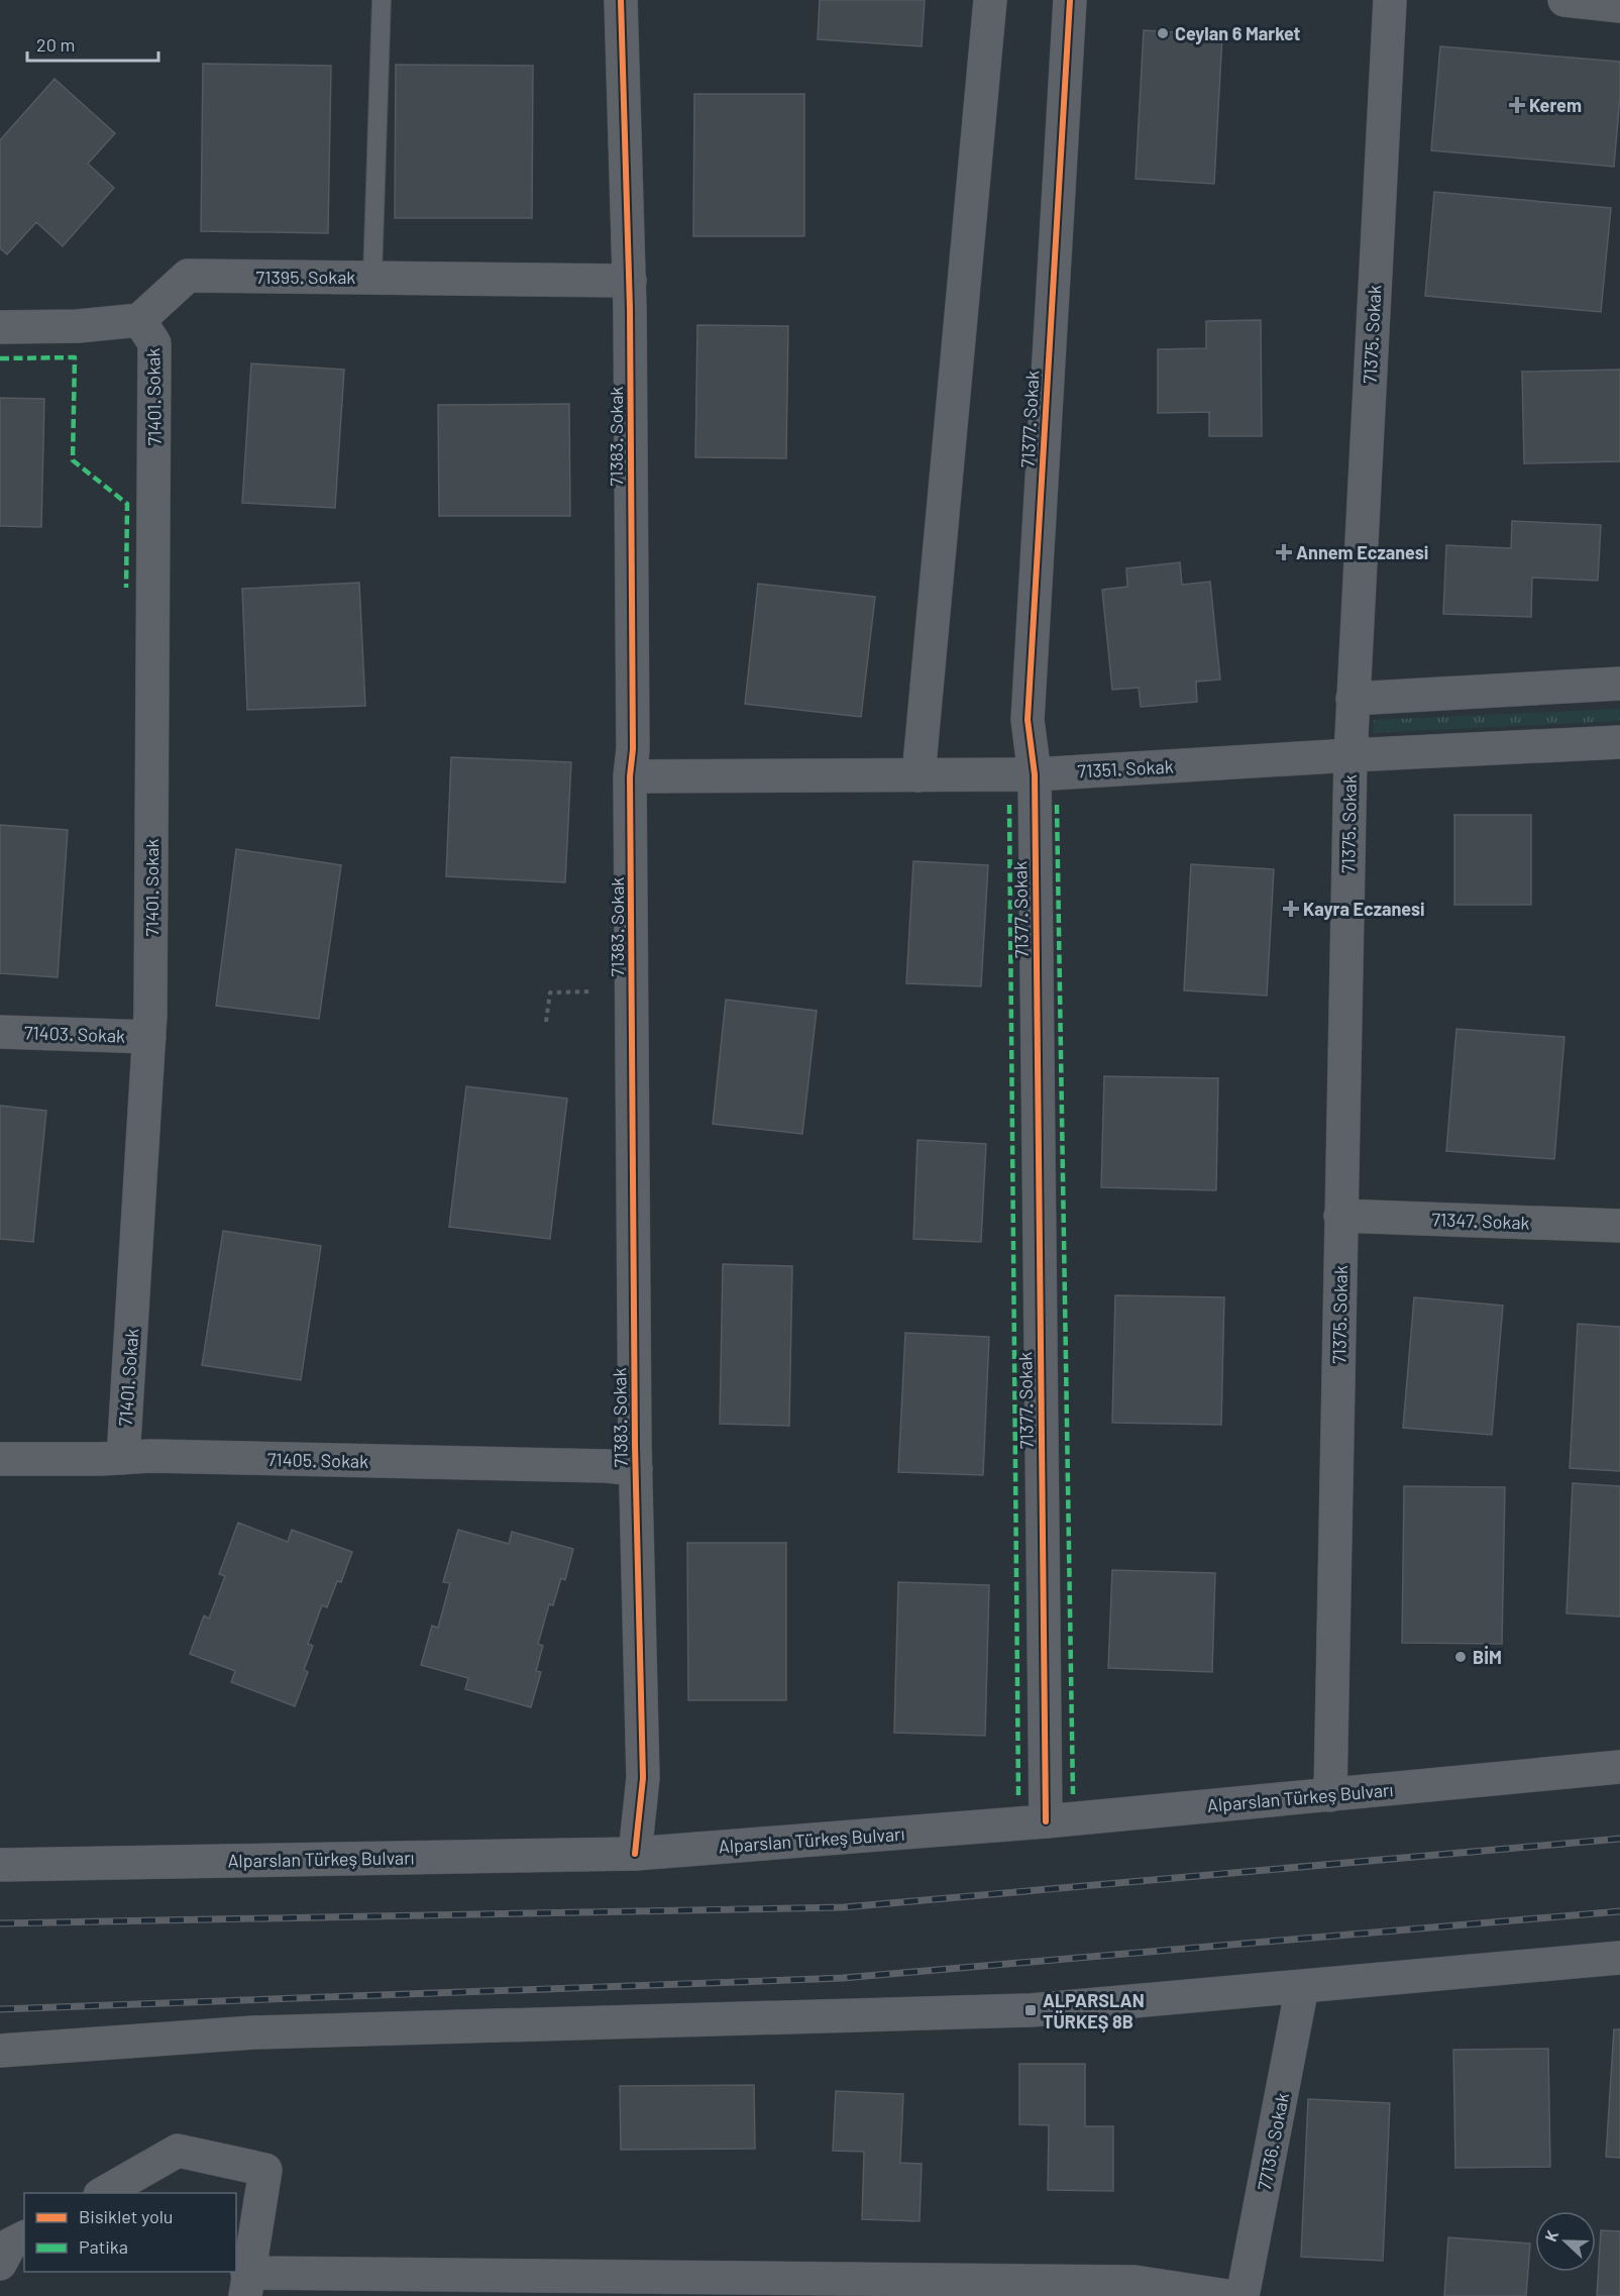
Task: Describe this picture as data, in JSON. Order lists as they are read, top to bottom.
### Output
{
  "streets": {
    "main road": ["Alparslan Türkeş Bulvarı"],
    "street": [
      "71395. Sokak",
      "71375. Sokak",
      "71401. Sokak",
      "71377. Sokak",
      "71383. Sokak",
      "71351. Sokak",
      "71403. Sokak",
      "71347. Sokak",
      "71405. Sokak",
      "77136. Sokak"
    ]
  },
  "crossings": [
    ["71395. Sokak", "71401. Sokak"],
    ["71395. Sokak", "71383. Sokak"],
    ["71375. Sokak", "71351. Sokak"],
    ["71375. Sokak", "71347. Sokak"],
    ["71375. Sokak", "Alparslan Türkeş Bulvarı"],
    ["71401. Sokak", "71403. Sokak"],
    ["71401. Sokak", "71405. Sokak"],
    ["71377. Sokak", "71351. Sokak"],
    ["71377. Sokak", "Alparslan Türkeş Bulvarı"],
    ["71383. Sokak", "71351. Sokak"],
    ["71383. Sokak", "71405. Sokak"],
    ["71383. Sokak", "Alparslan Türkeş Bulvarı"]
  ],
  "places": {
    "other": ["Ceylan 6 Market", "BİM"],
    "health": ["Kerem", "Annem Eczanesi", "Kayra Eczanesi"],
    "transit": ["ALPARSLAN TÜRKEŞ 8B"]
  },
  "legend": ["Bisiklet yolu", "Patika"],
  "scale_bar": "20 m",
  "north": "left"
}
